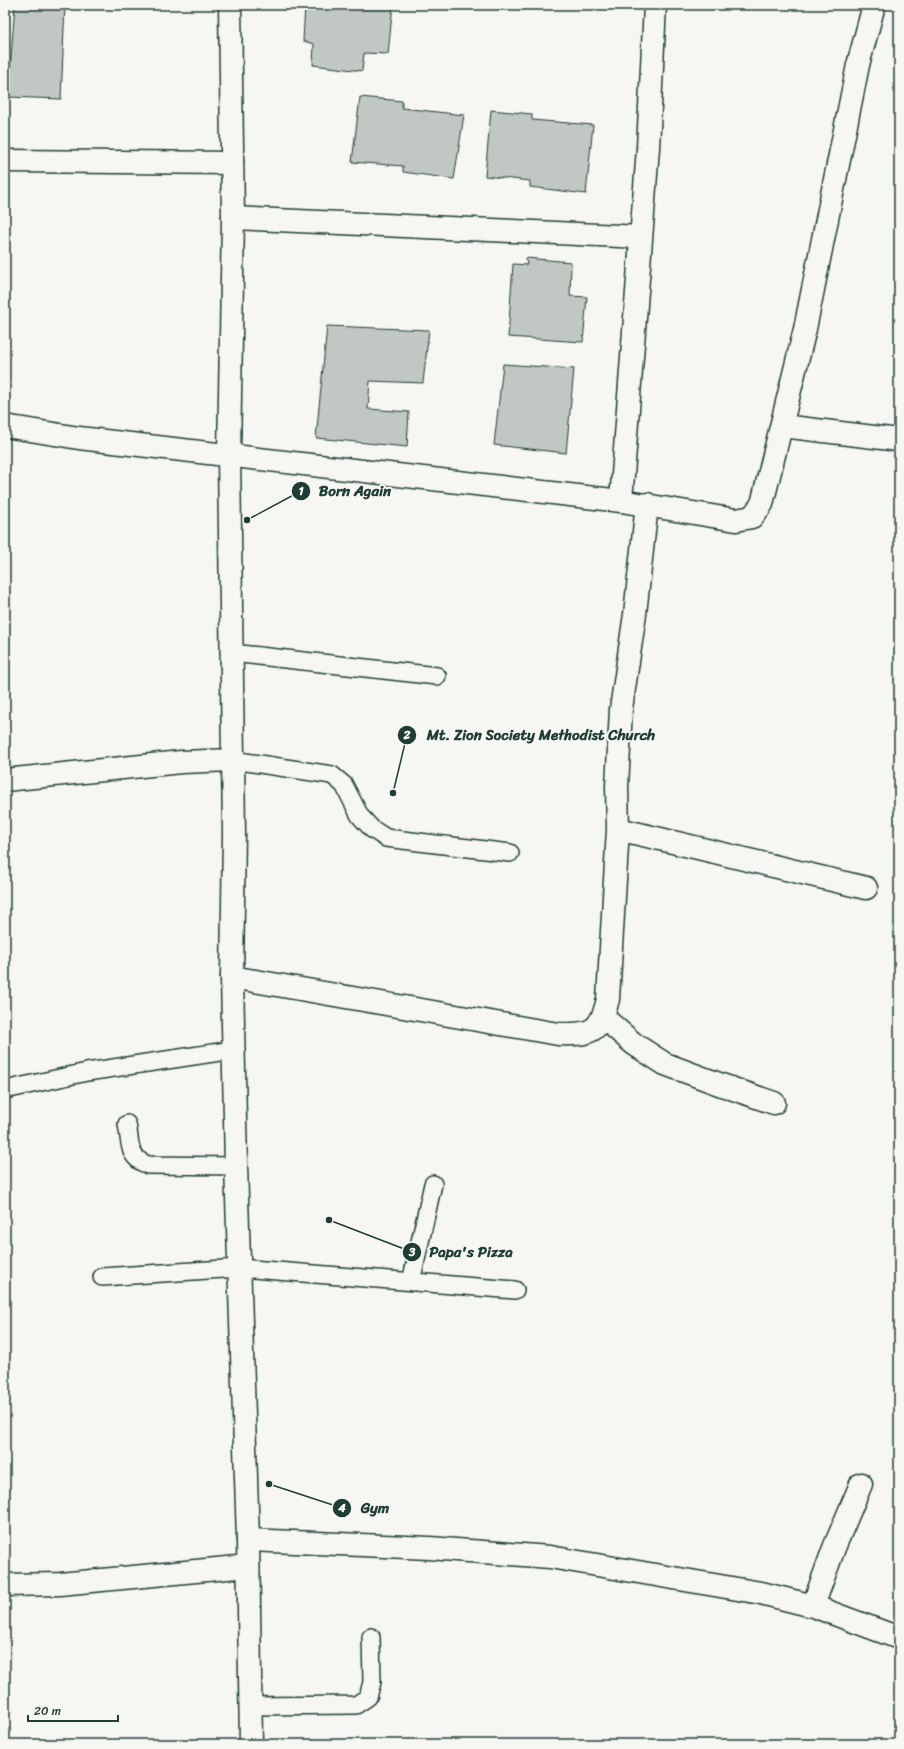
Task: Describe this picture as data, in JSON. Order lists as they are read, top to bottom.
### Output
{
  "places": [
    "Born Again",
    "Mt. Zion Society Methodist Church",
    "Papa's Pizza",
    "Gym"
  ],
  "scale_bar": "20 m"
}
